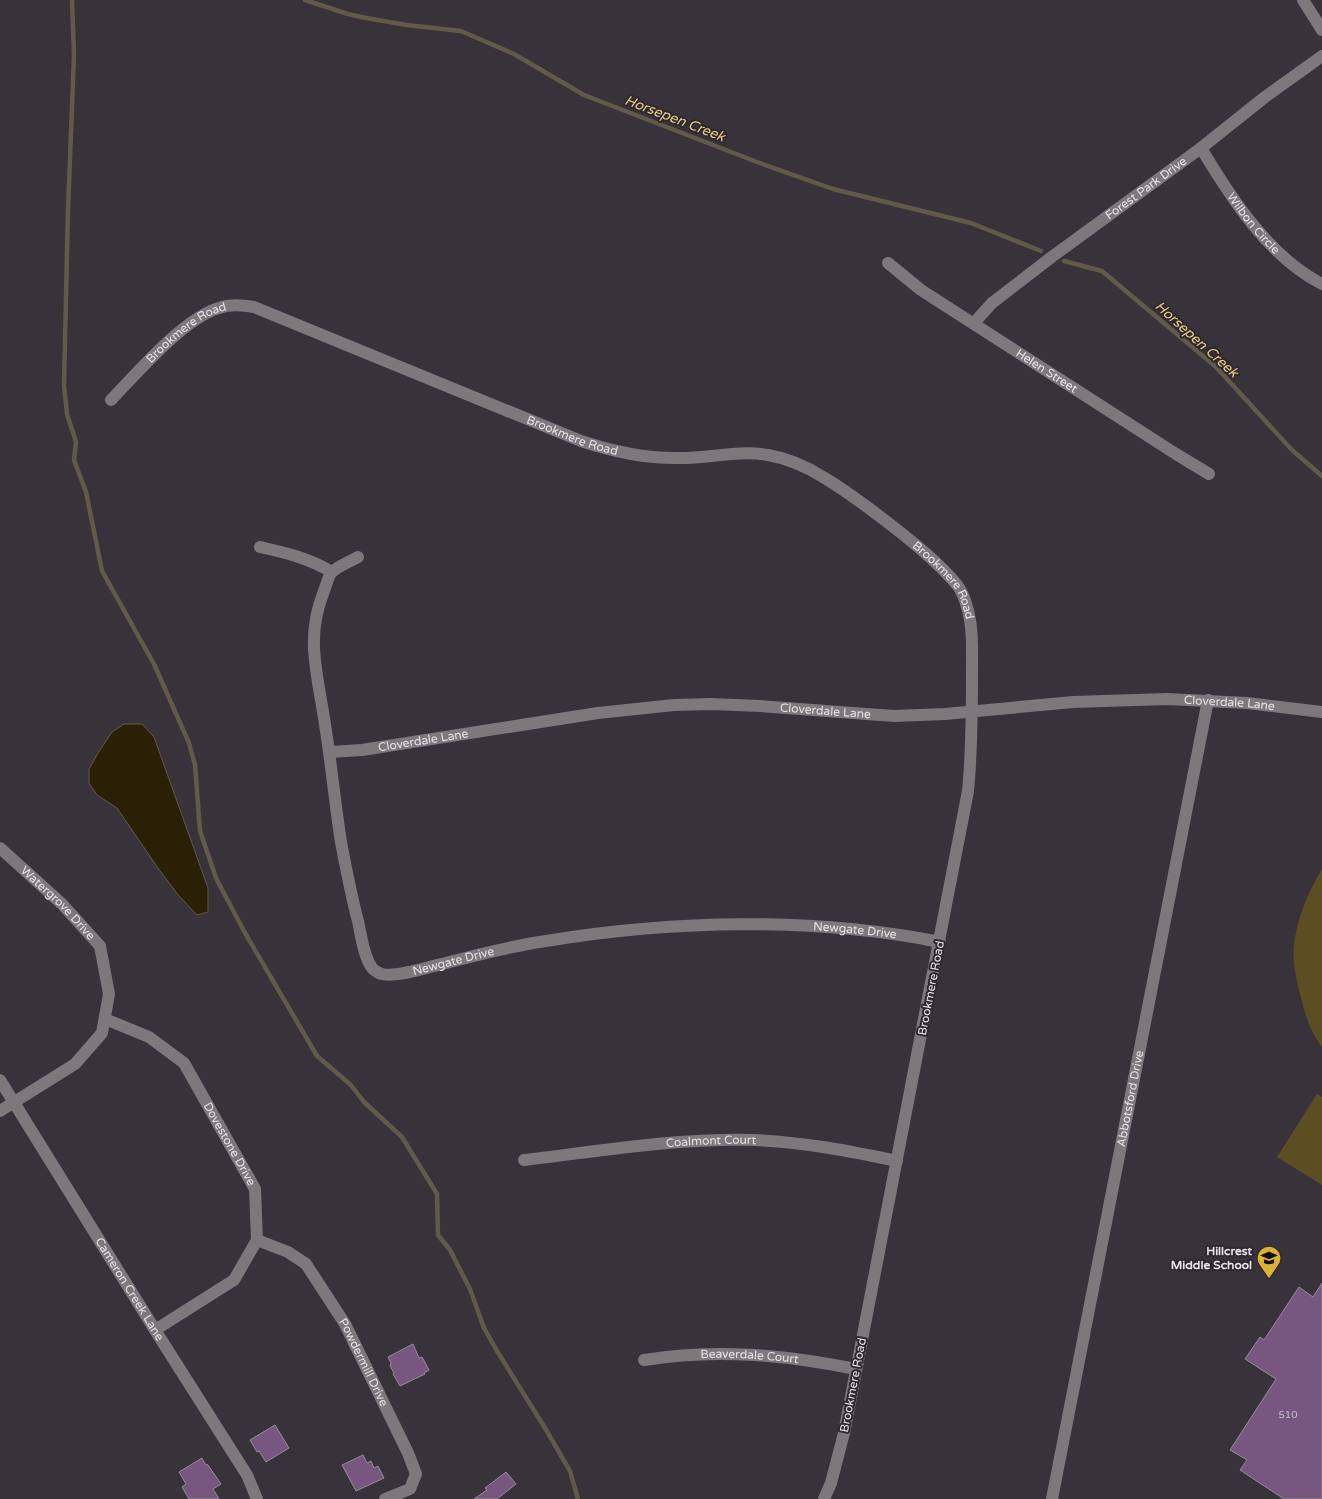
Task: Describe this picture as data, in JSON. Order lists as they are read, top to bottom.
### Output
{
  "streets": {
    "street": [
      "Forest Park Drive",
      "Wilbon Circle",
      "Brookmere Road",
      "Helen Street",
      "Cloverdale Lane",
      "Watergrove Drive",
      "Newgate Drive",
      "Abbotsford Drive",
      "Coalmont Court",
      "Dovestone Drive",
      "Cameron Creek Lane",
      "Beaverdale Court",
      "Powdermill Drive"
    ]
  },
  "crossings": [
    ["Forest Park Drive", "Wilbon Circle"],
    ["Forest Park Drive", "Helen Street"],
    ["Brookmere Road", "Cloverdale Lane"],
    ["Brookmere Road", "Newgate Drive"],
    ["Brookmere Road", "Coalmont Court"],
    ["Brookmere Road", "Beaverdale Court"],
    ["Cloverdale Lane", "Newgate Drive"],
    ["Cloverdale Lane", "Abbotsford Drive"],
    ["Watergrove Drive", "Dovestone Drive"],
    ["Watergrove Drive", "Cameron Creek Lane"],
    ["Dovestone Drive", "Powdermill Drive"]
  ],
  "water": ["Horsepen Creek"],
  "places": {
    "school or university": ["Hillcrest Middle School"]
  },
  "house_numbers": ["510"]
}
